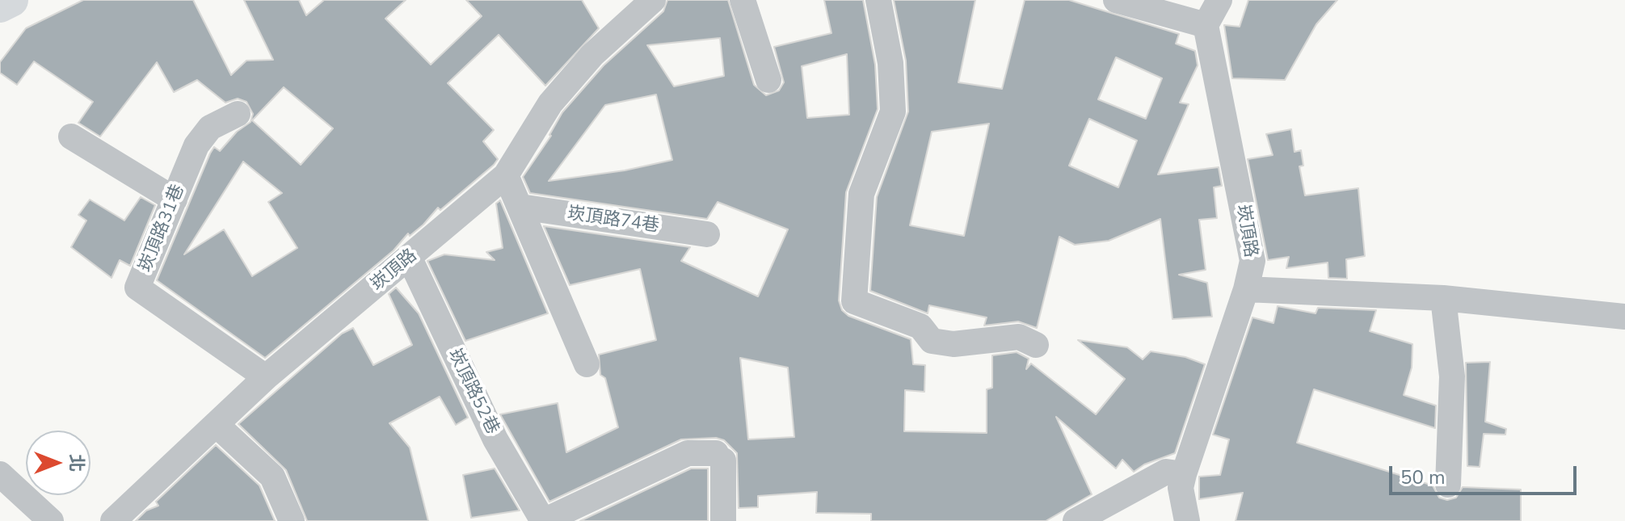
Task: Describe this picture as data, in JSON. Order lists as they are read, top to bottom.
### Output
{
  "streets": {
    "street": [
      "崁頂路74巷",
      "崁頂路31巷",
      "崁頂路",
      "崁頂路52巷"
    ]
  },
  "crossings": [
    ["崁頂路31巷", "崁頂路"],
    ["崁頂路", "崁頂路52巷"]
  ],
  "scale_bar": "50 m",
  "north": "right"
}
